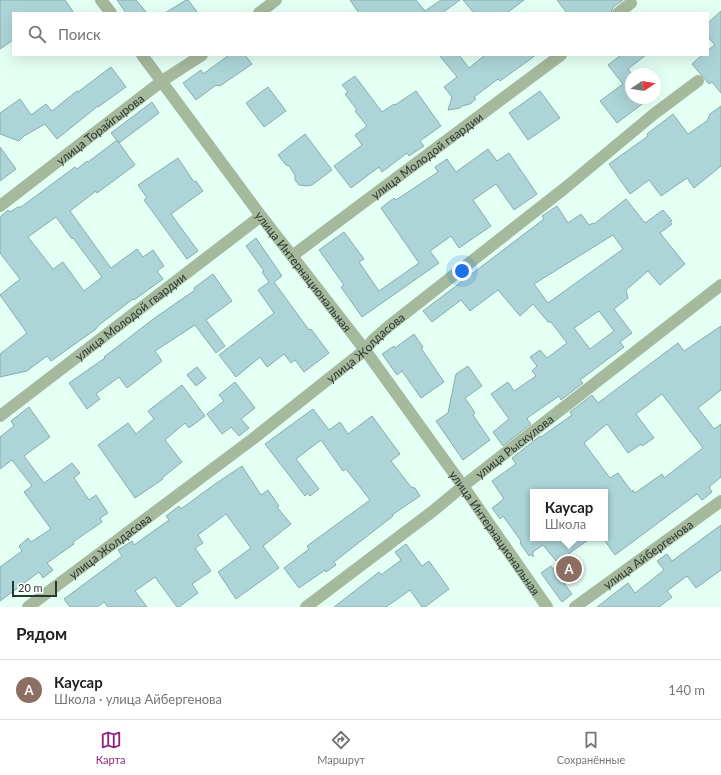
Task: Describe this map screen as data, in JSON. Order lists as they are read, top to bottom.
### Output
{
  "streets": {
    "street": [
      "улица Торайгырова",
      "улица Молодой гвардии",
      "улица Интернациональная",
      "улица Жолдасова",
      "улица Рыскулова",
      "улица Айбергенова"
    ]
  },
  "crossings": [
    ["улица Торайгырова", "улица Интернациональная"],
    ["улица Молодой гвардии", "улица Интернациональная"],
    ["улица Интернациональная", "улица Жолдасова"],
    ["улица Интернациональная", "улица Рыскулова"]
  ],
  "scale_bar": "20 m",
  "north": "right",
  "page": {
    "search": "Поиск",
    "popup": ["Каусар", "Школа"],
    "pins": "A",
    "scale": "20 m",
    "heading": "Рядом",
    "list": [
      {
        "mark": "A",
        "name": "Каусар",
        "note": "Школа · улица Айбергенова",
        "value": "140 m"
      }
    ],
    "nav": ["Карта", "Маршрут", "Сохранённые"]
  }
}
